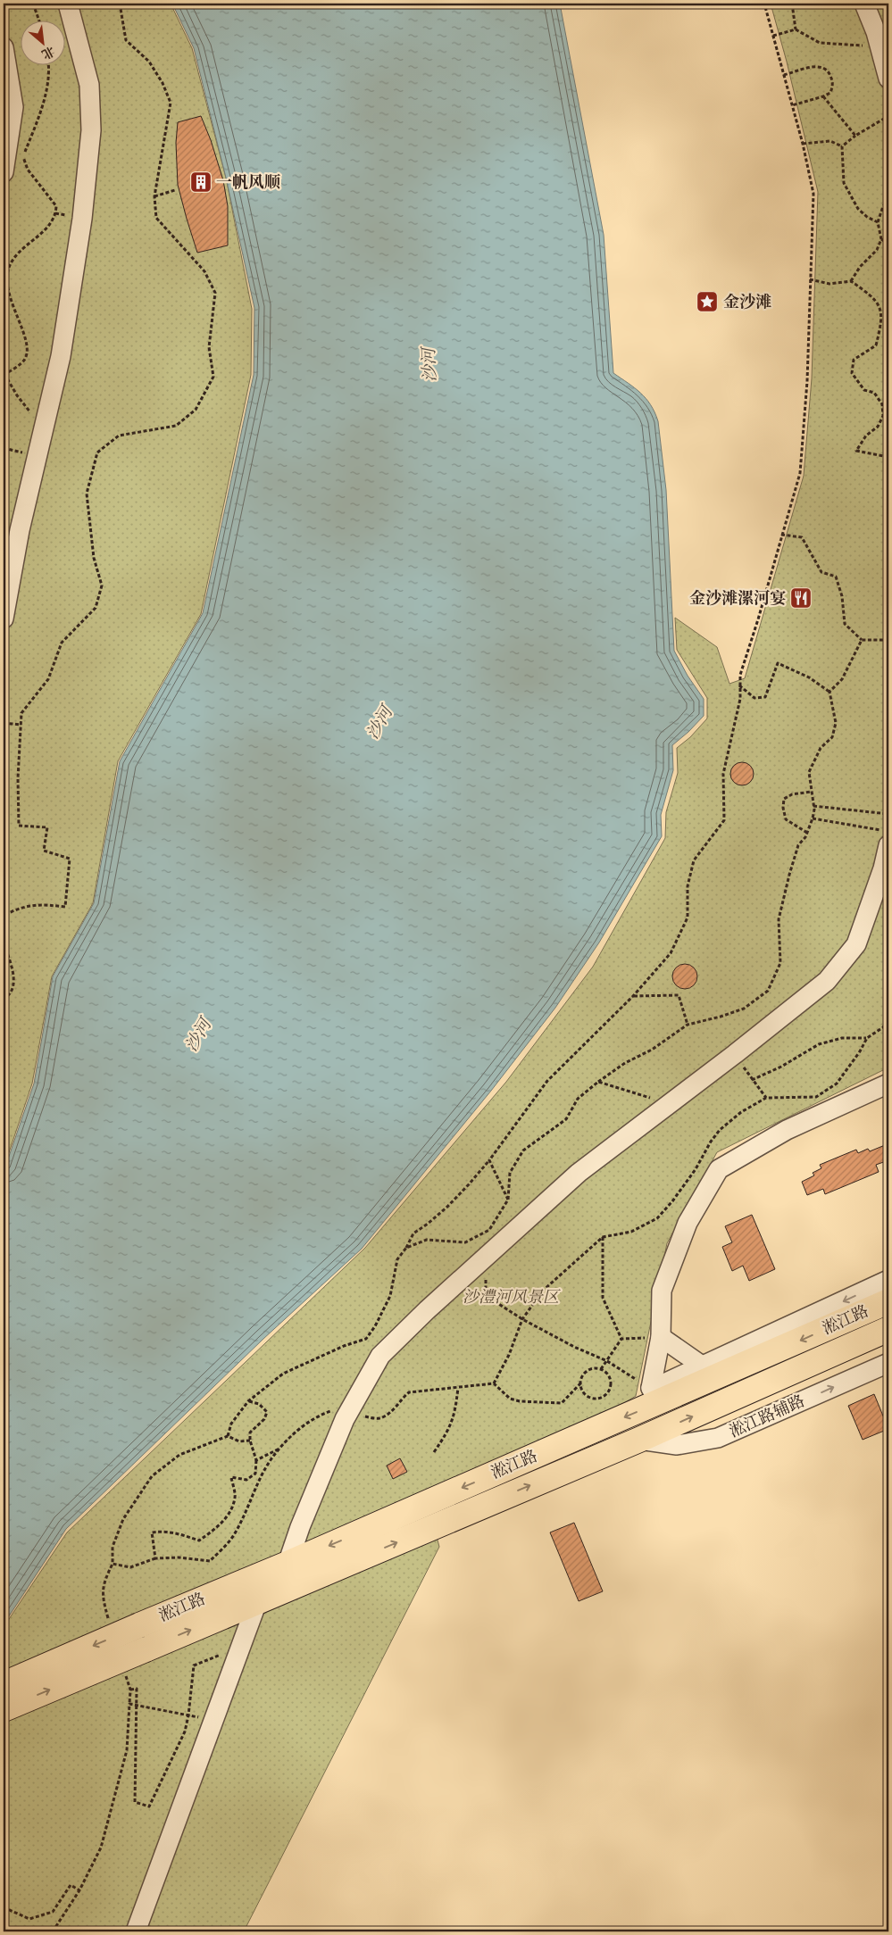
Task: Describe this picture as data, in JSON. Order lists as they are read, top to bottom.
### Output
{
  "streets": {
    "main road": ["淞江路"],
    "street": ["淞江路辅路"]
  },
  "crossings": [
    ["淞江路", "淞江路辅路"]
  ],
  "water": ["沙河"],
  "parks": ["沙澧河风景区"],
  "places": {
    "building": ["一帆风顺"],
    "place": ["金沙滩"],
    "restaurant": ["金沙滩漯河宴"]
  },
  "north": "bottom right"
}
